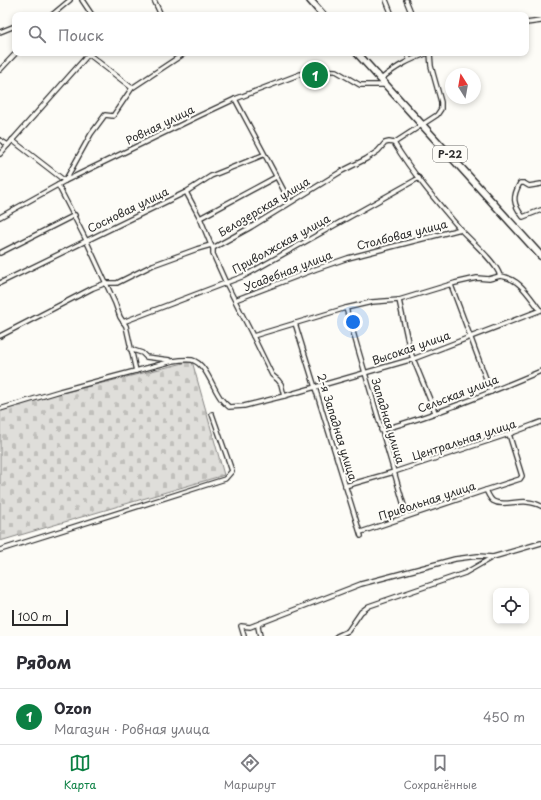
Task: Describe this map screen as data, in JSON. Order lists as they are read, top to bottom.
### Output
{
  "streets": {
    "highway": ["Р-22"],
    "street": [
      "Ровная улица",
      "Белозерская улица",
      "Сосновая улица",
      "Столбовая улица",
      "Приволжская улица",
      "Усадебная улица",
      "Высокая улица",
      "Сельская улица",
      "Западная улица",
      "2-я Западная улица",
      "Центральная улица",
      "Привольная улица"
    ]
  },
  "crossings": [
    ["Ровная улица", "Р-22"],
    ["Р-22", "Белозерская улица"],
    ["Столбовая улица", "Усадебная улица"],
    ["Высокая улица", "Западная улица"],
    ["Высокая улица", "2-я Западная улица"],
    ["Сельская улица", "Западная улица"],
    ["Западная улица", "Центральная улица"],
    ["Западная улица", "Привольная улица"],
    ["2-я Западная улица", "Центральная улица"],
    ["2-я Западная улица", "Привольная улица"]
  ],
  "scale_bar": "100 m",
  "north": "top",
  "page": {
    "search": "Поиск",
    "pins": "1",
    "scale": "100 m",
    "heading": "Рядом",
    "list": [
      {
        "mark": "1",
        "name": "Ozon",
        "note": "Магазин · Ровная улица",
        "value": "450 m"
      }
    ],
    "nav": ["Карта", "Маршрут", "Сохранённые"]
  }
}
